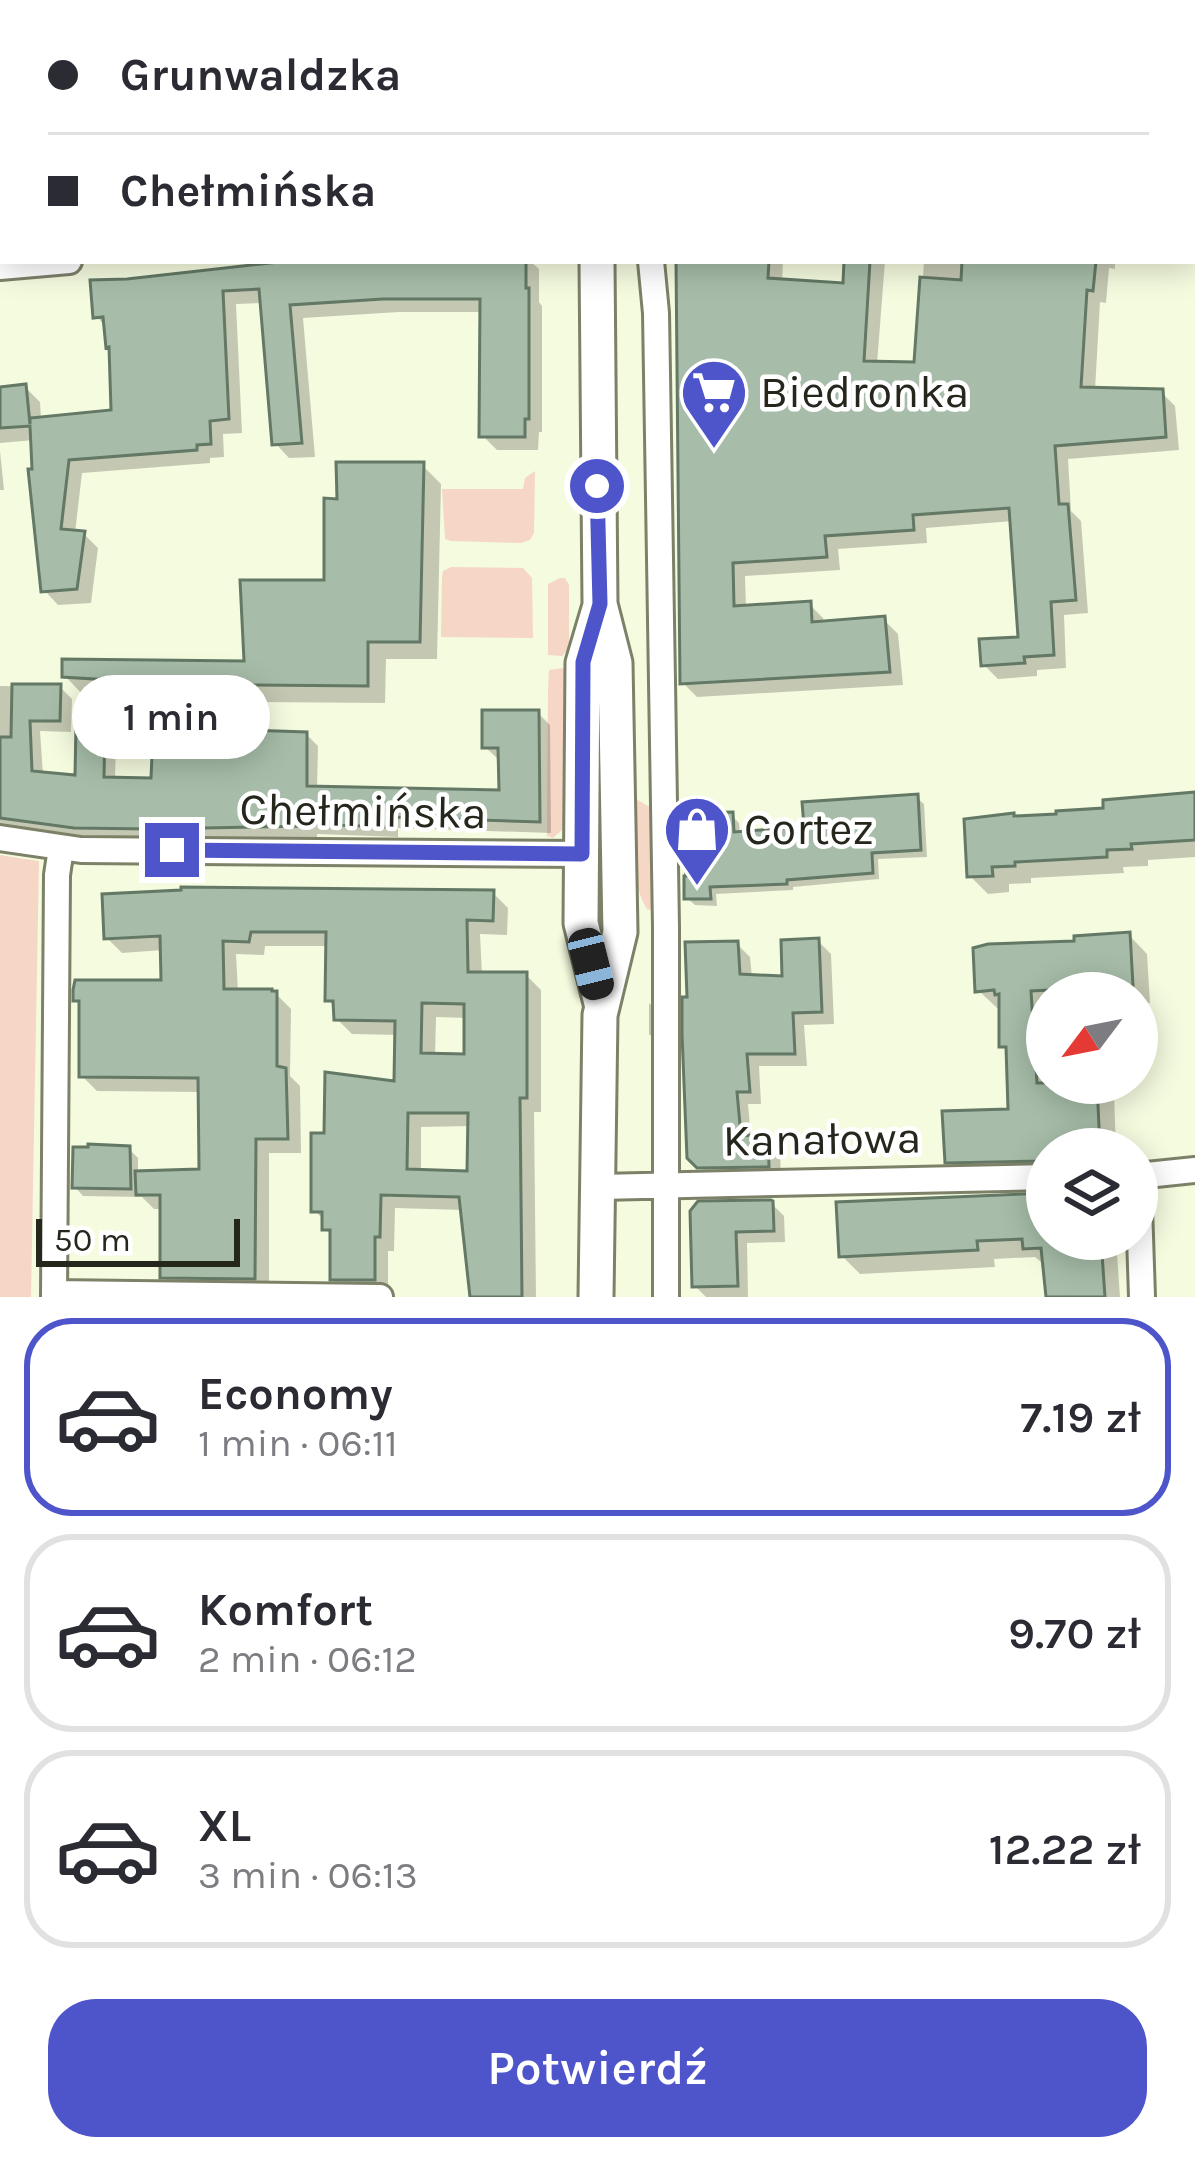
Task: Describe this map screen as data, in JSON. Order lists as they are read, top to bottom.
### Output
{
  "streets": {
    "street": ["Chełmińska", "Kanałowa"]
  },
  "places": {
    "supermarket": ["Biedronka"],
    "shop": ["Cortez"]
  },
  "scale_bar": "50 m",
  "north": "bottom left",
  "page": {
    "banner": ["Grunwaldzka", "Chełmińska"],
    "bubble": "1 min",
    "scale": "50 m",
    "list": [
      {
        "name": "Economy",
        "note": "1 min · 06:11",
        "value": "7.19 zł"
      },
      {
        "name": "Komfort",
        "note": "2 min · 06:12",
        "value": "9.70 zł"
      },
      {
        "name": "XL",
        "note": "3 min · 06:13",
        "value": "12.22 zł"
      }
    ],
    "buttons": "Potwierdź"
  }
}
